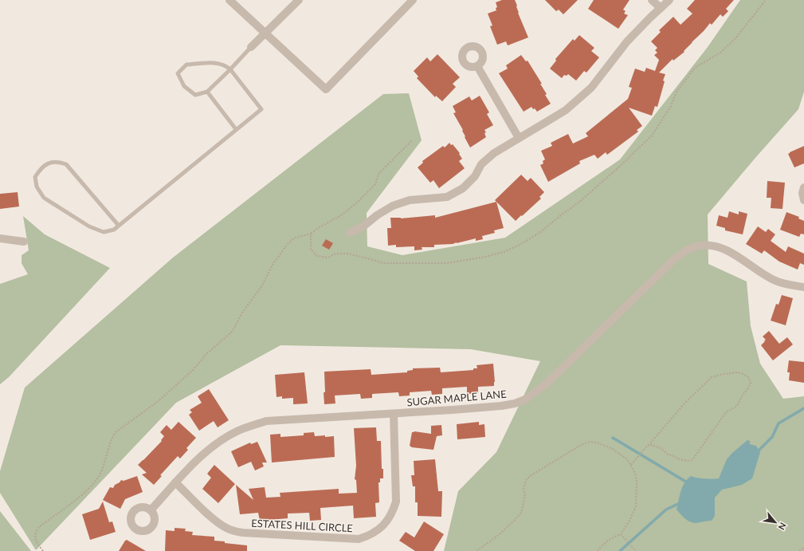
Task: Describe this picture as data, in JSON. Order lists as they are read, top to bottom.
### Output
{
  "streets": {
    "street": ["SUGAR MAPLE LANE", "ESTATES HILL CIRCLE"]
  },
  "crossings": [
    ["SUGAR MAPLE LANE", "ESTATES HILL CIRCLE"]
  ],
  "north": "bottom right"
}
